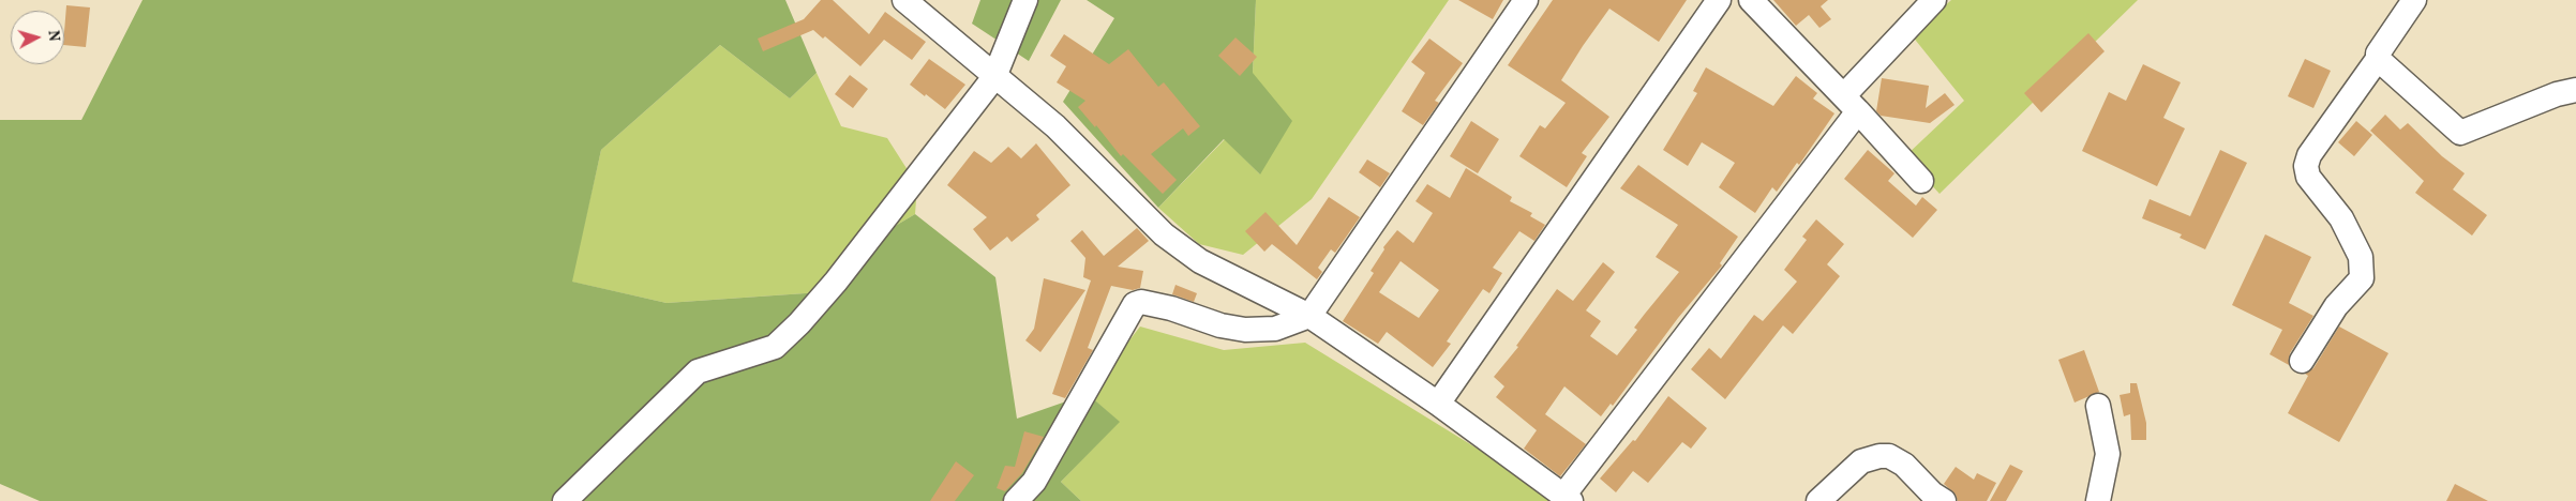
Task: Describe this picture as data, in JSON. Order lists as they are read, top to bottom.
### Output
{
  "north": "right"
}
